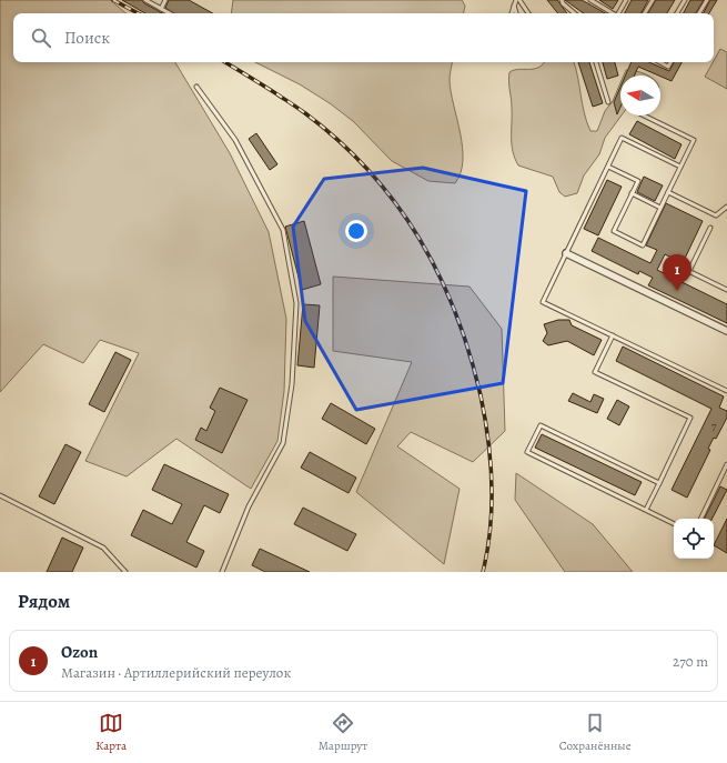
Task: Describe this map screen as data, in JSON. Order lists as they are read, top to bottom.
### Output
{
  "house_numbers": ["7"],
  "north": "left",
  "page": {
    "search": "Поиск",
    "pins": "1",
    "heading": "Рядом",
    "list": [
      {
        "mark": "1",
        "name": "Ozon",
        "note": "Магазин · Артиллерийский переулок",
        "value": "270 m"
      }
    ],
    "nav": ["Карта", "Маршрут", "Сохранённые"]
  }
}
